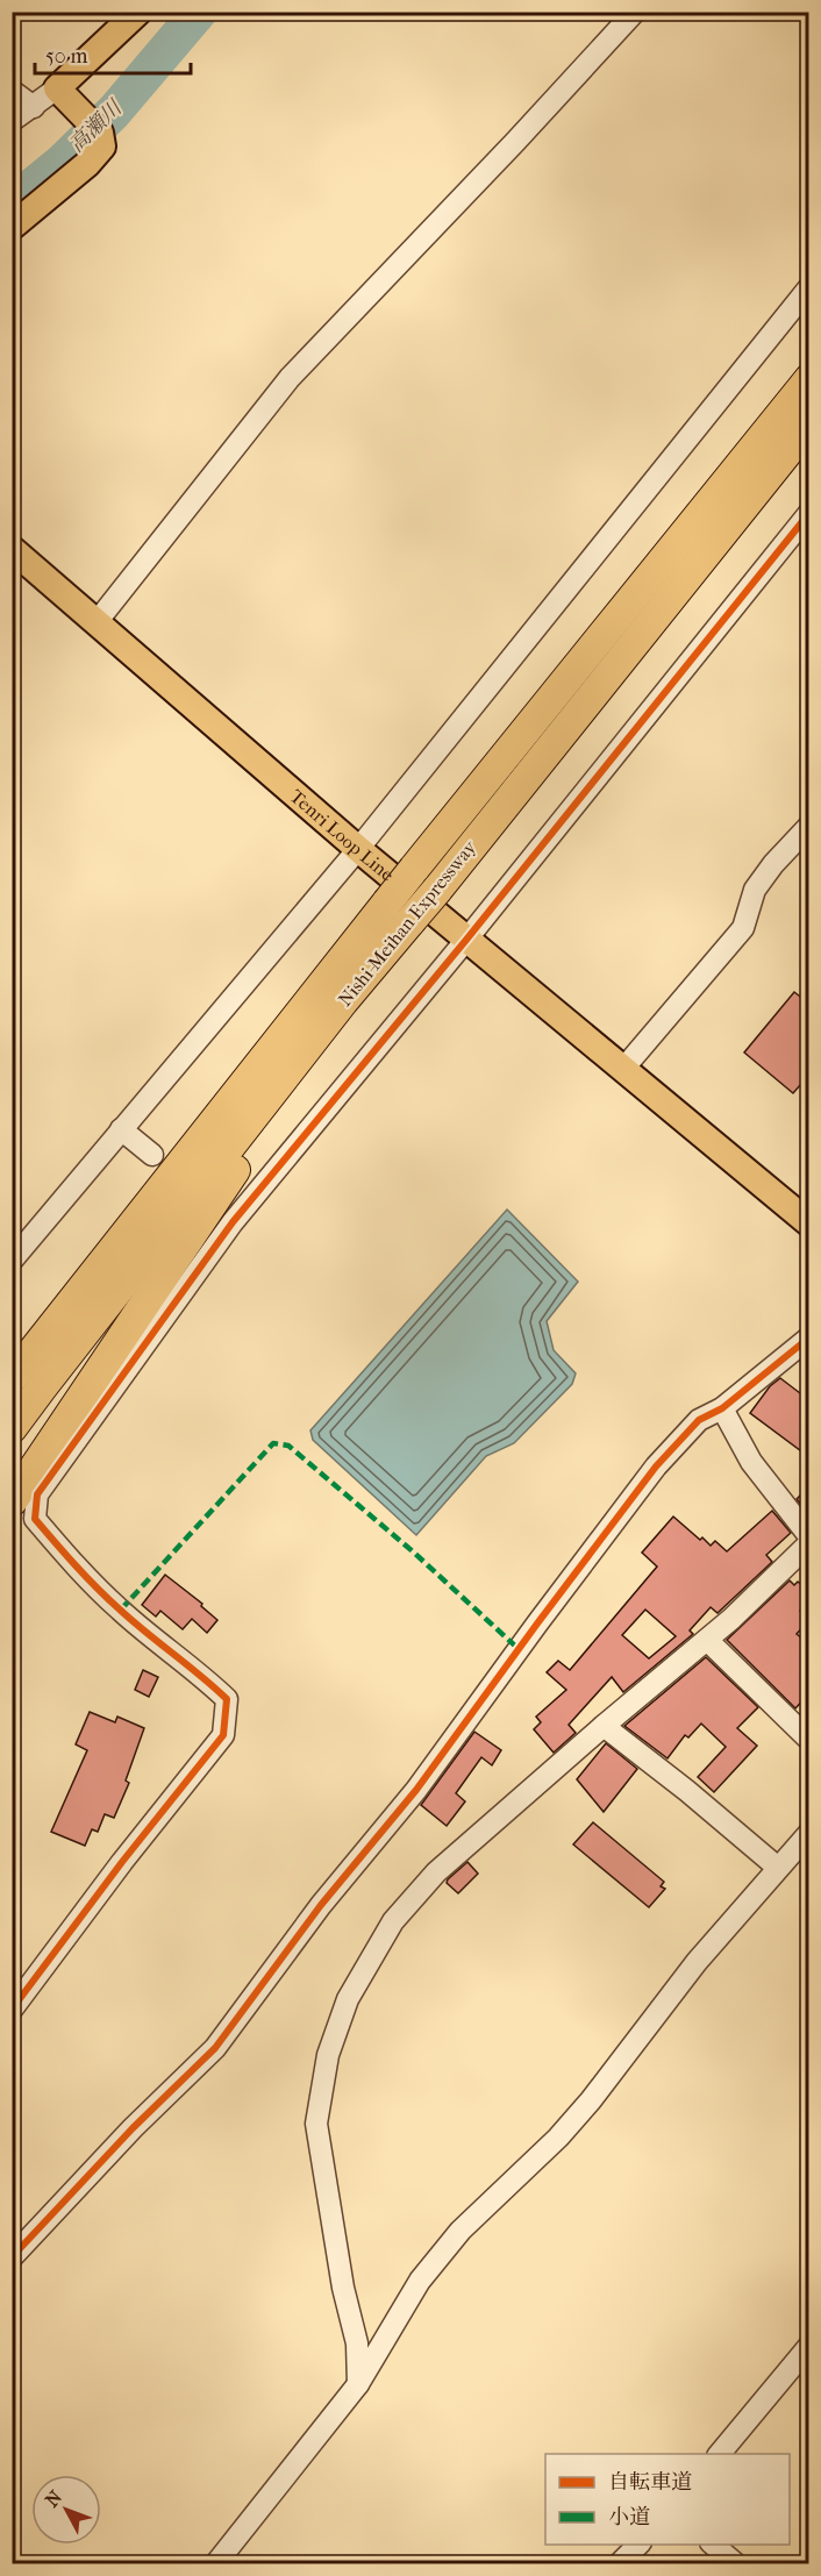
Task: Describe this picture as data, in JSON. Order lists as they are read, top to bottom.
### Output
{
  "streets": {
    "highway": ["Nishi-Meihan Expressway"],
    "main road": ["Tenri Loop Line"]
  },
  "water": ["高瀬川"],
  "legend": ["自転車道", "小道"],
  "scale_bar": "50 m",
  "north": "top left"
}
